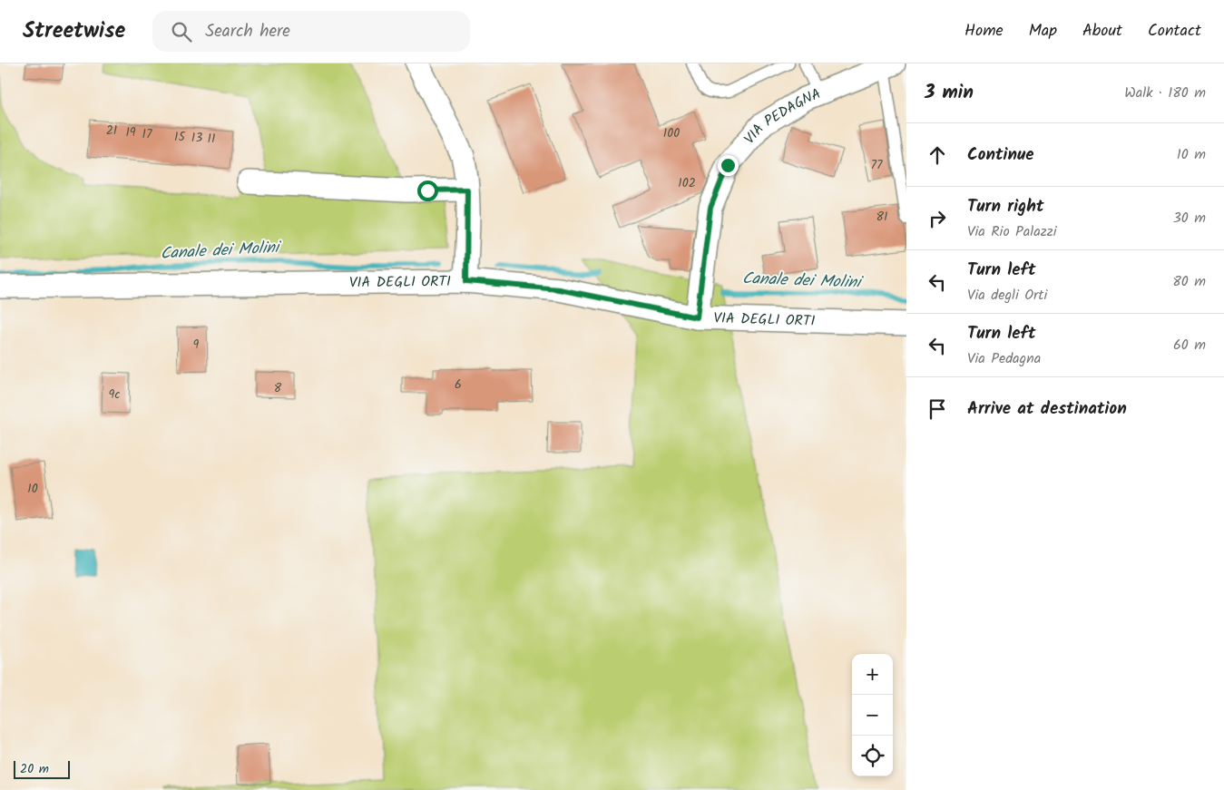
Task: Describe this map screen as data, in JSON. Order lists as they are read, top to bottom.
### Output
{
  "streets": {
    "street": ["VIA PEDAGNA", "VIA DEGLI ORTI"]
  },
  "crossings": [
    ["VIA PEDAGNA", "VIA DEGLI ORTI"]
  ],
  "water": ["Canale dei Molini"],
  "house_numbers": [
    "21",
    "19",
    "100",
    "17",
    "15",
    "13",
    "11",
    "77",
    "102",
    "81",
    "9",
    "6",
    "8",
    "9c",
    "10"
  ],
  "scale_bar": "20 m",
  "page": {
    "header": "Streetwise",
    "search": "Search here",
    "nav": [
      "Home",
      "Map",
      "About",
      "Contact"
    ],
    "heading": ["3 min", "Walk · 180 m"],
    "list": [
      ["Continue", "10 m"],
      ["Turn right", "Via Rio Palazzi", "30 m"],
      ["Turn left", "Via degli Orti", "80 m"],
      ["Turn left", "Via Pedagna", "60 m"],
      "Arrive at destination"
    ],
    "map_buttons": ["+", "−"],
    "scale": "20 m"
  }
}
